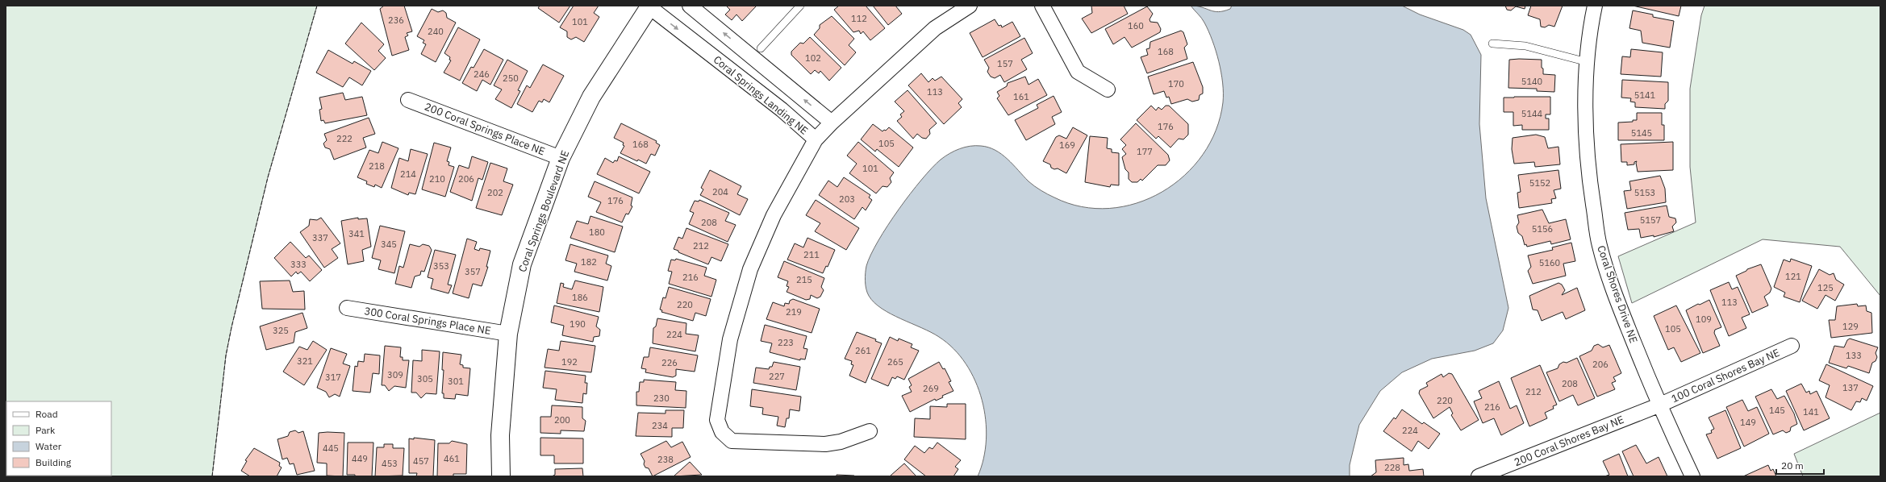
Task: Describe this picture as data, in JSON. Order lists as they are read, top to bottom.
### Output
{
  "streets": {
    "street": [
      "Coral Springs Landing NE",
      "200 Coral Springs Place NE",
      "Coral Springs Boulevard NE",
      "Coral Shores Drive NE",
      "300 Coral Springs Place NE",
      "100 Coral Shores Bay NE",
      "200 Coral Shores Bay NE"
    ]
  },
  "crossings": [
    ["Coral Springs Landing NE", "Coral Springs Boulevard NE"],
    ["200 Coral Springs Place NE", "Coral Springs Boulevard NE"],
    ["Coral Springs Boulevard NE", "300 Coral Springs Place NE"],
    ["Coral Shores Drive NE", "100 Coral Shores Bay NE"],
    ["Coral Shores Drive NE", "200 Coral Shores Bay NE"],
    ["100 Coral Shores Bay NE", "200 Coral Shores Bay NE"]
  ],
  "house_numbers": [
    "112",
    "236",
    "101",
    "160",
    "240",
    "168",
    "102",
    "157",
    "246",
    "250",
    "5140",
    "170",
    "113",
    "5141",
    "161",
    "5144",
    "176",
    "5145",
    "222",
    "105",
    "168",
    "169",
    "177",
    "218",
    "101",
    "214",
    "210",
    "206",
    "5152",
    "204",
    "202",
    "5153",
    "203",
    "176",
    "5157",
    "208",
    "5156",
    "180",
    "341",
    "337",
    "345",
    "212",
    "211",
    "182",
    "5160",
    "333",
    "353",
    "357",
    "121",
    "216",
    "215",
    "125",
    "186",
    "113",
    "220",
    "219",
    "109",
    "190",
    "129",
    "105",
    "325",
    "224",
    "223",
    "261",
    "133",
    "321",
    "192",
    "265",
    "226",
    "206",
    "309",
    "227",
    "317",
    "305",
    "301",
    "208",
    "137",
    "269",
    "212",
    "230",
    "220",
    "216",
    "145",
    "141",
    "200",
    "149",
    "234",
    "224",
    "445",
    "449",
    "461",
    "238",
    "457",
    "453",
    "228"
  ],
  "legend": [
    "Road",
    "Park",
    "Water",
    "Building"
  ],
  "scale_bar": "20 m"
}
